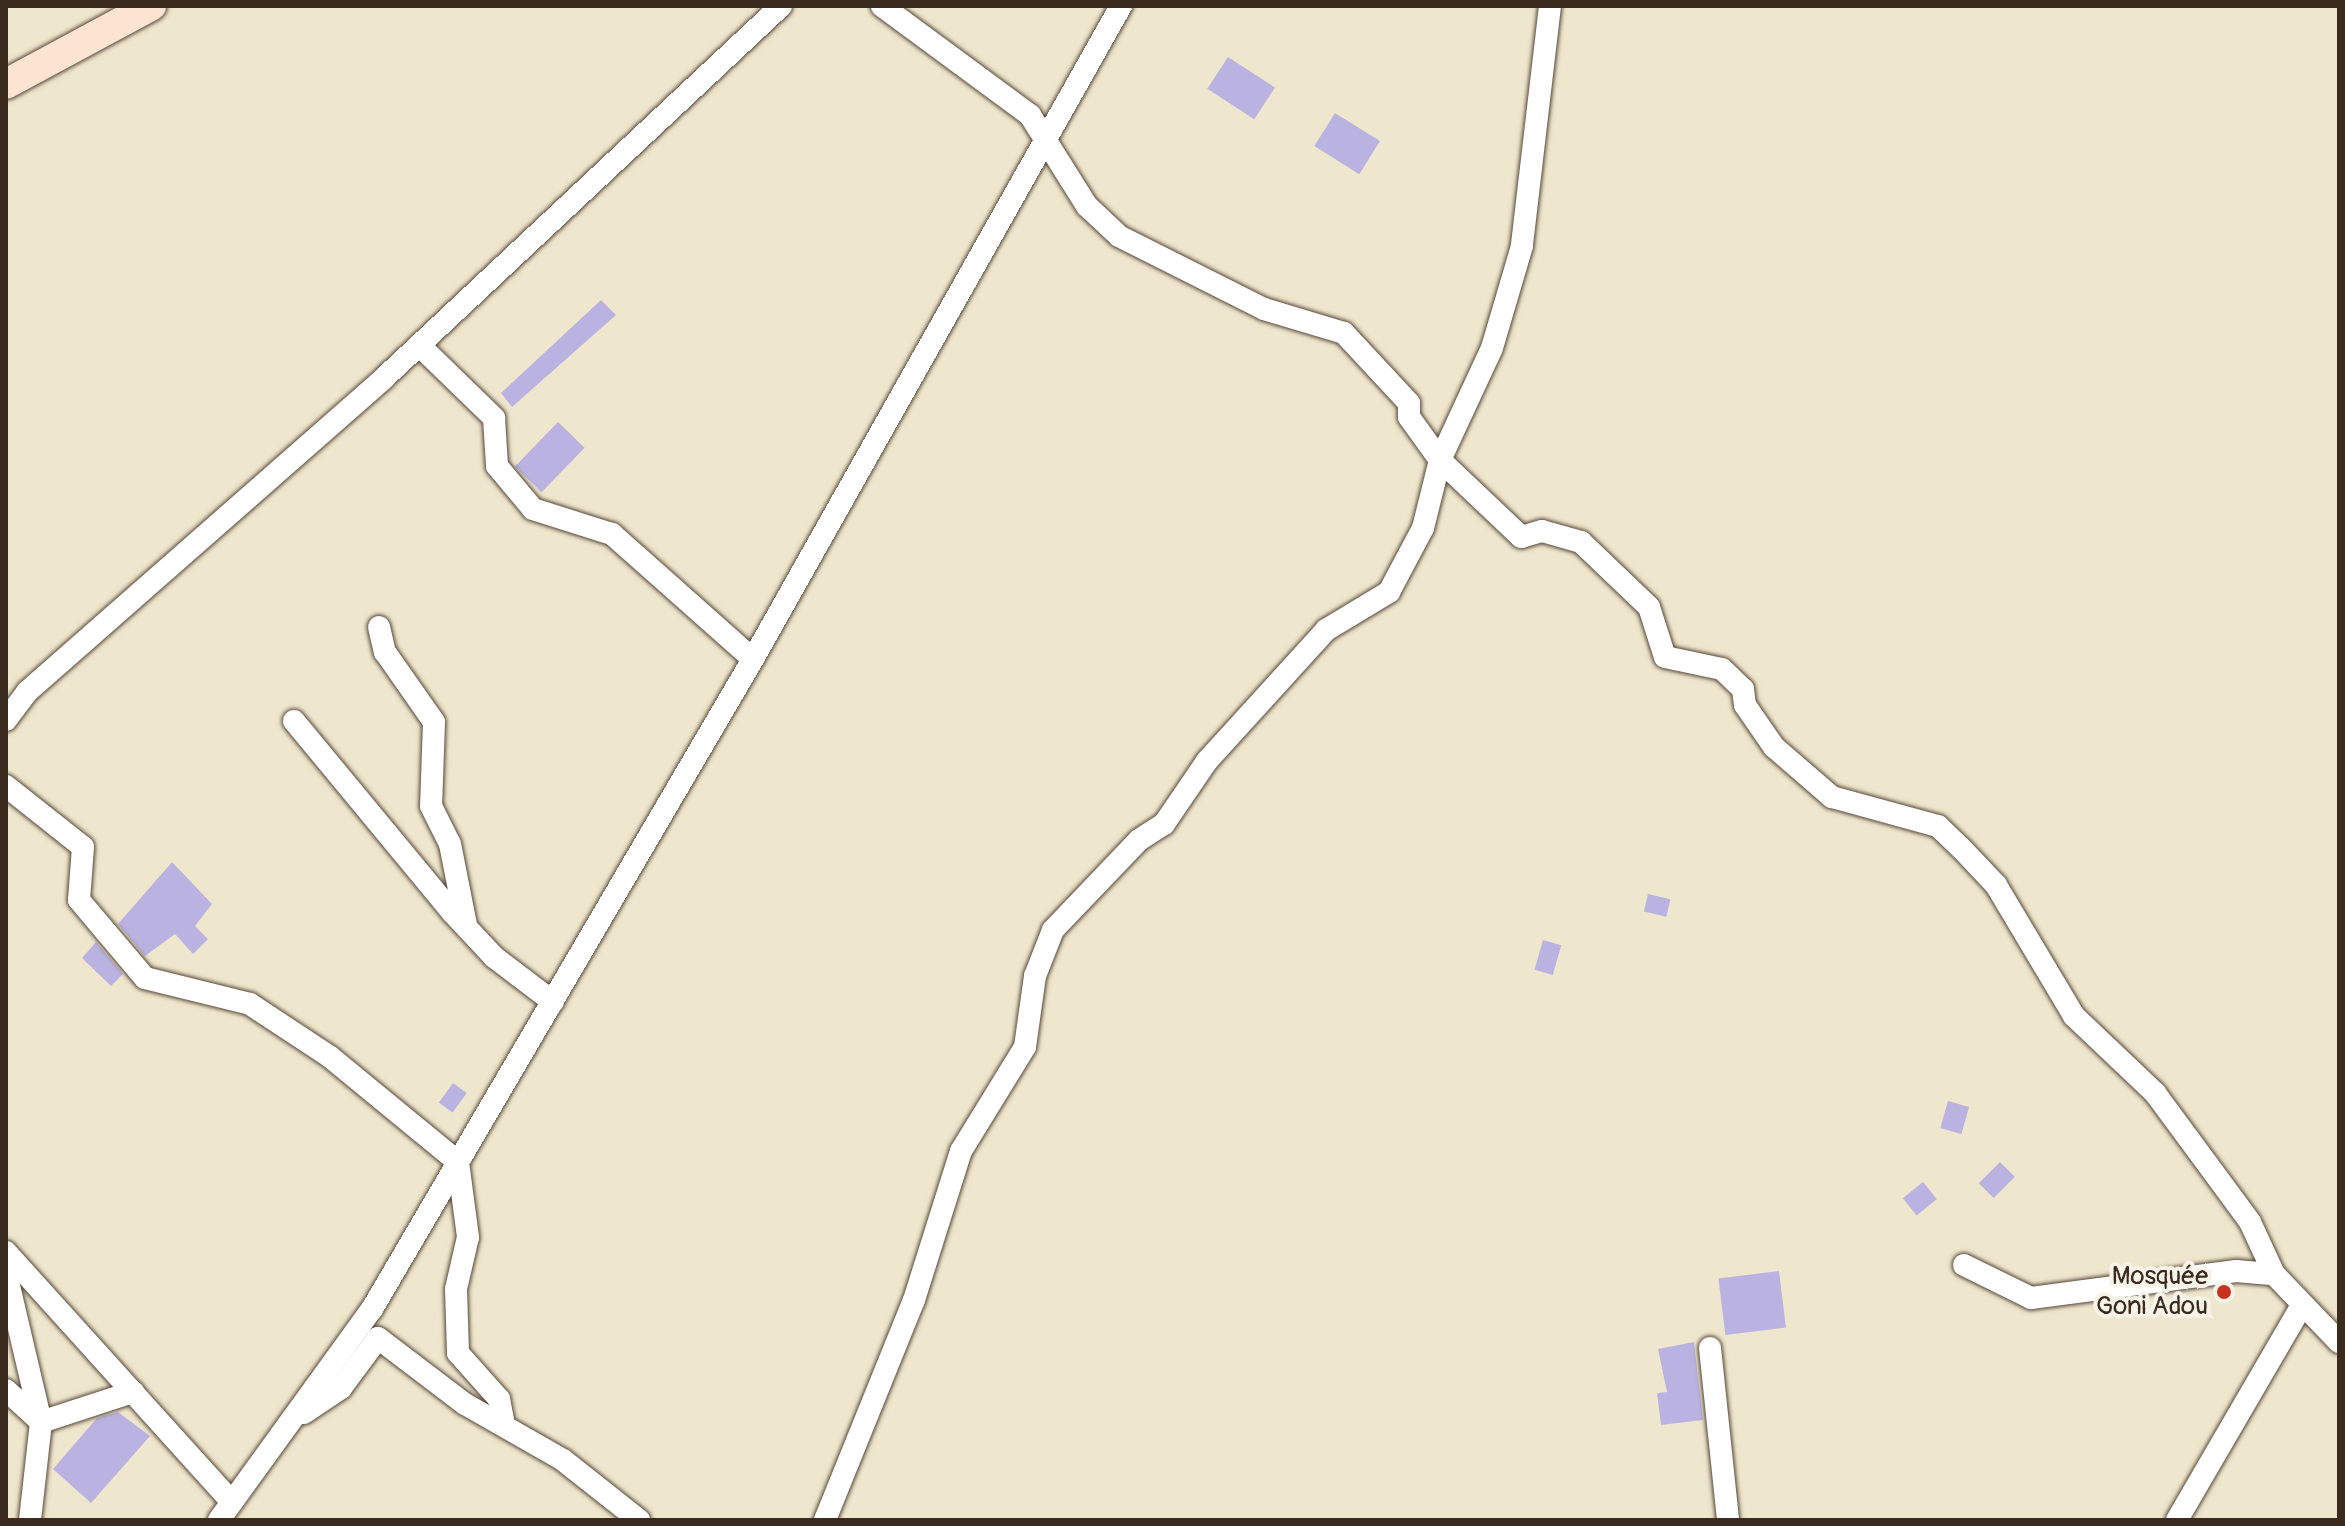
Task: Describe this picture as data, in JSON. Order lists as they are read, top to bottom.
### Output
{
  "places": ["Mosquée Goni Adou"]
}
